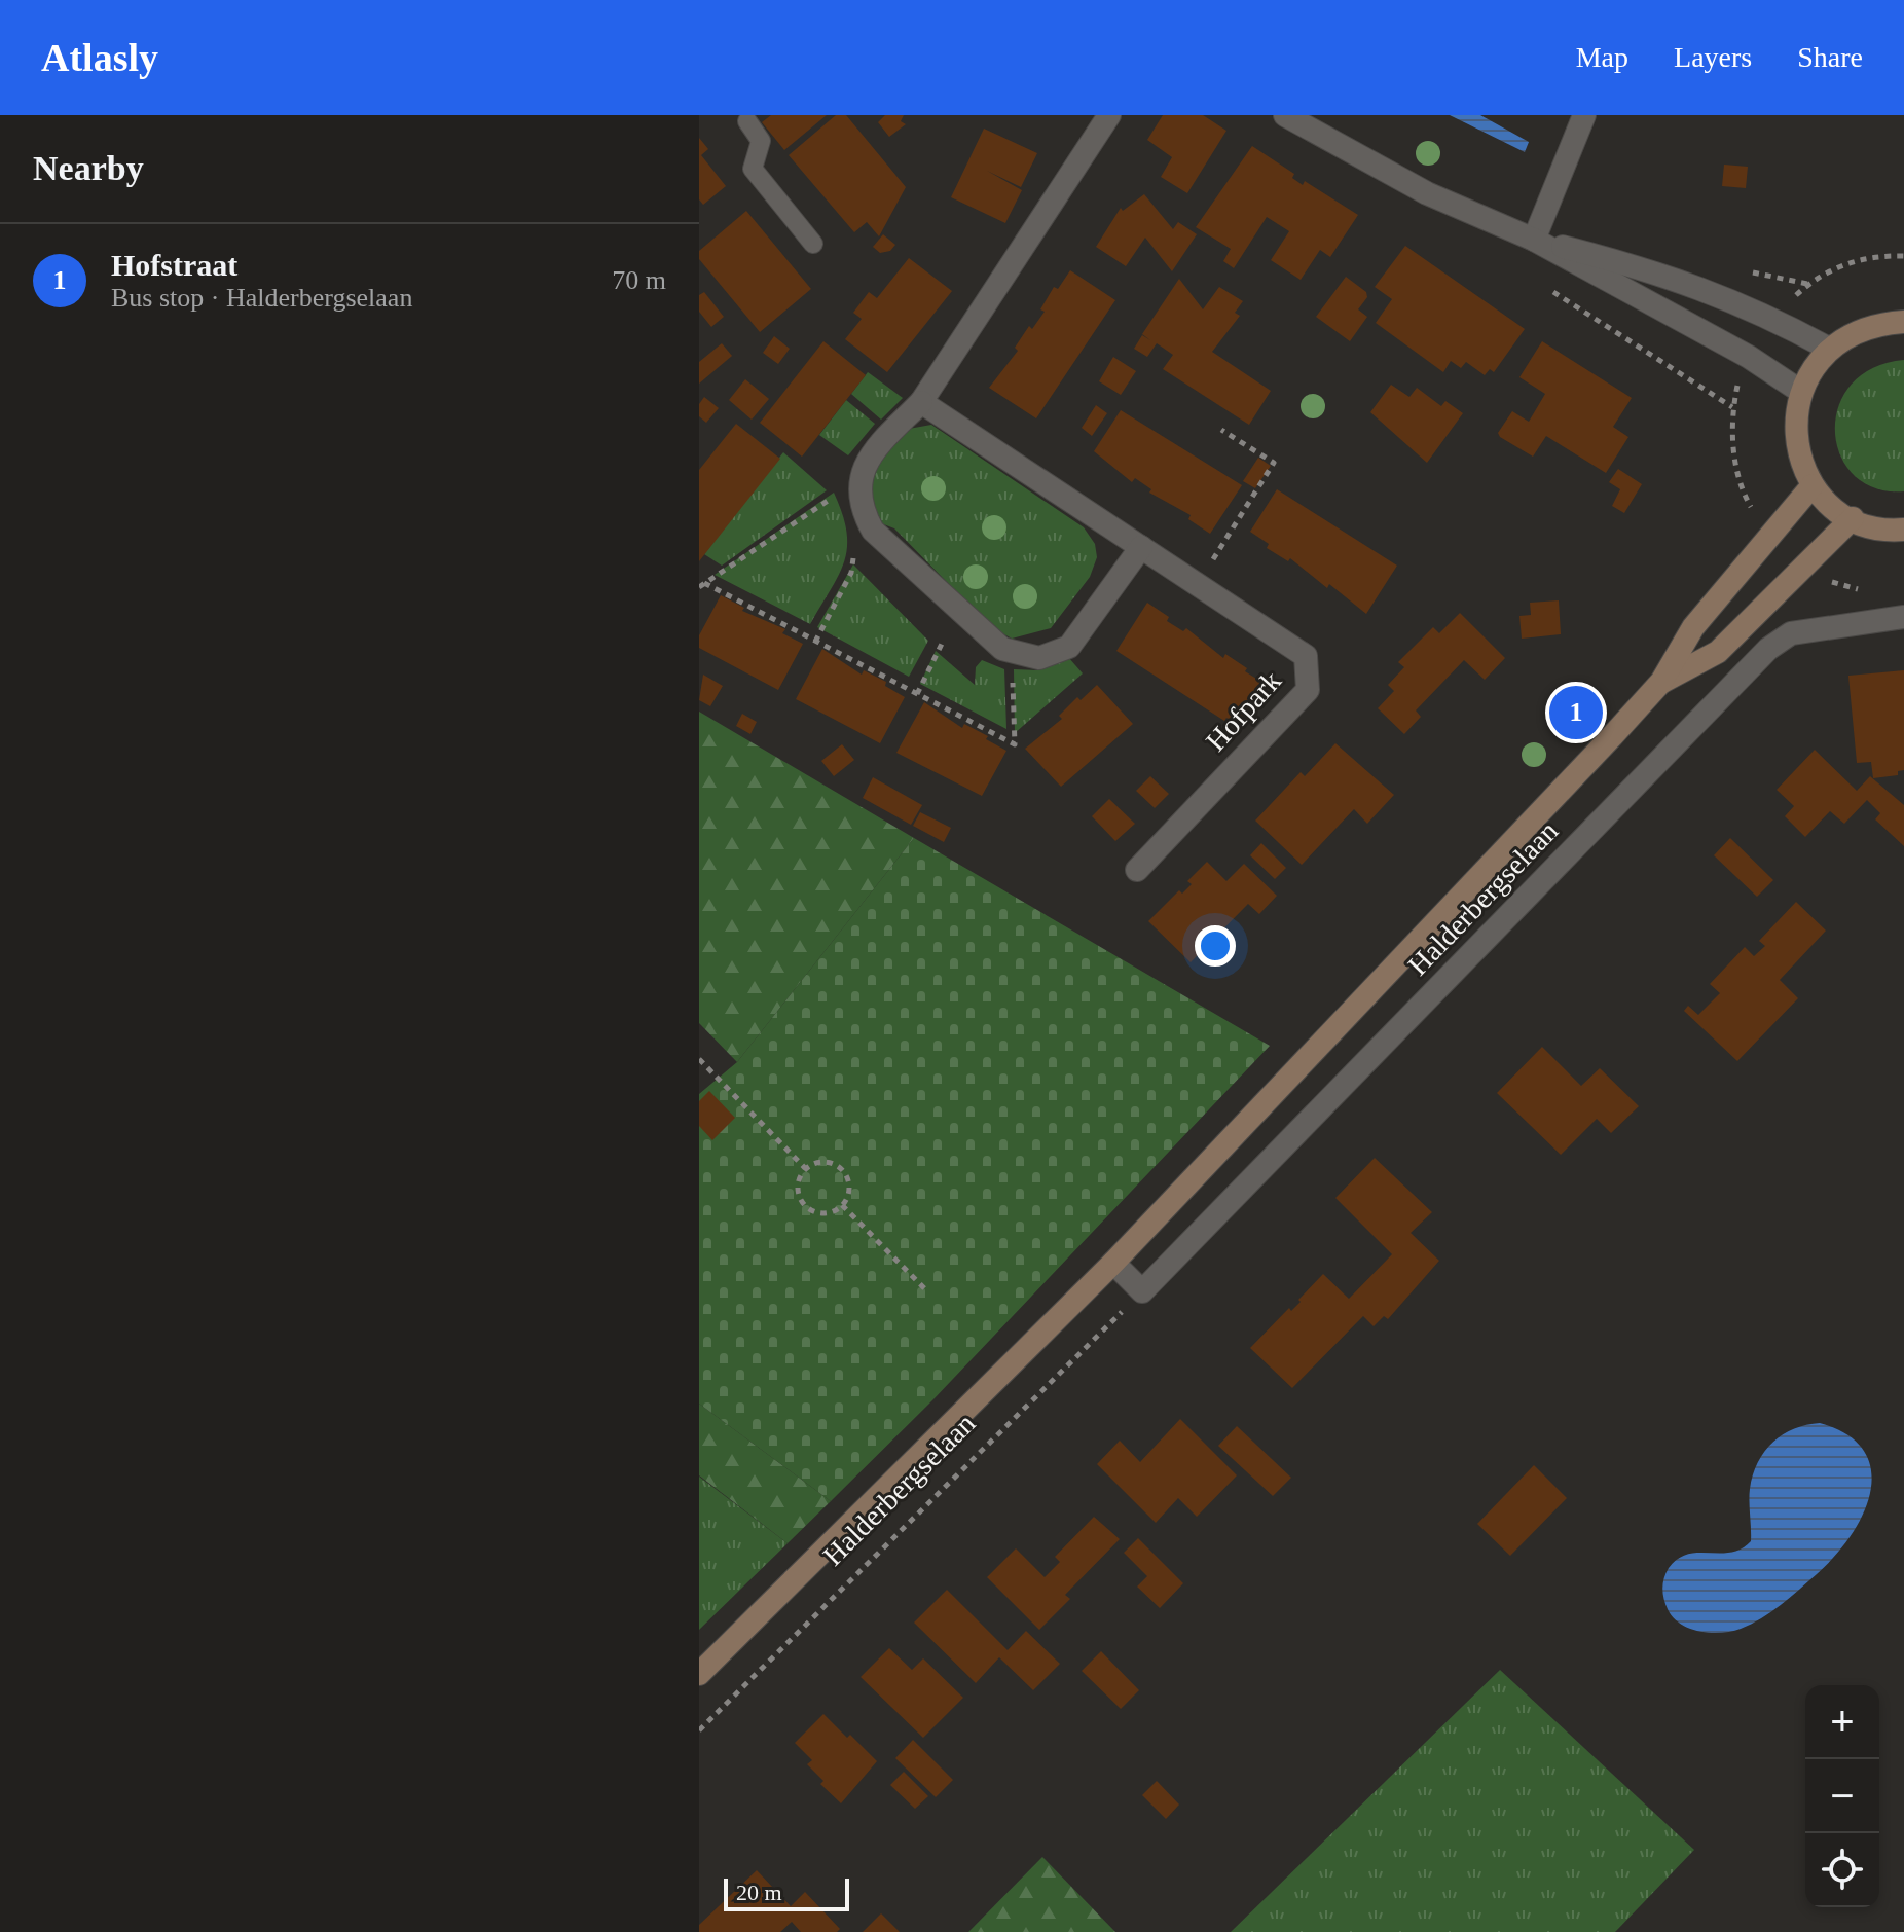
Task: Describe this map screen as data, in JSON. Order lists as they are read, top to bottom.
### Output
{
  "streets": {
    "main road": ["Halderbergselaan"],
    "street": ["Hofpark"]
  },
  "scale_bar": "20 m",
  "page": {
    "header": "Atlasly",
    "nav": ["Map", "Layers", "Share"],
    "heading": "Nearby",
    "list": [
      {
        "mark": "1",
        "name": "Hofstraat",
        "note": "Bus stop · Halderbergselaan",
        "value": "70 m"
      }
    ],
    "pins": "1",
    "map_buttons": ["+", "−"],
    "scale": "20 m"
  }
}
